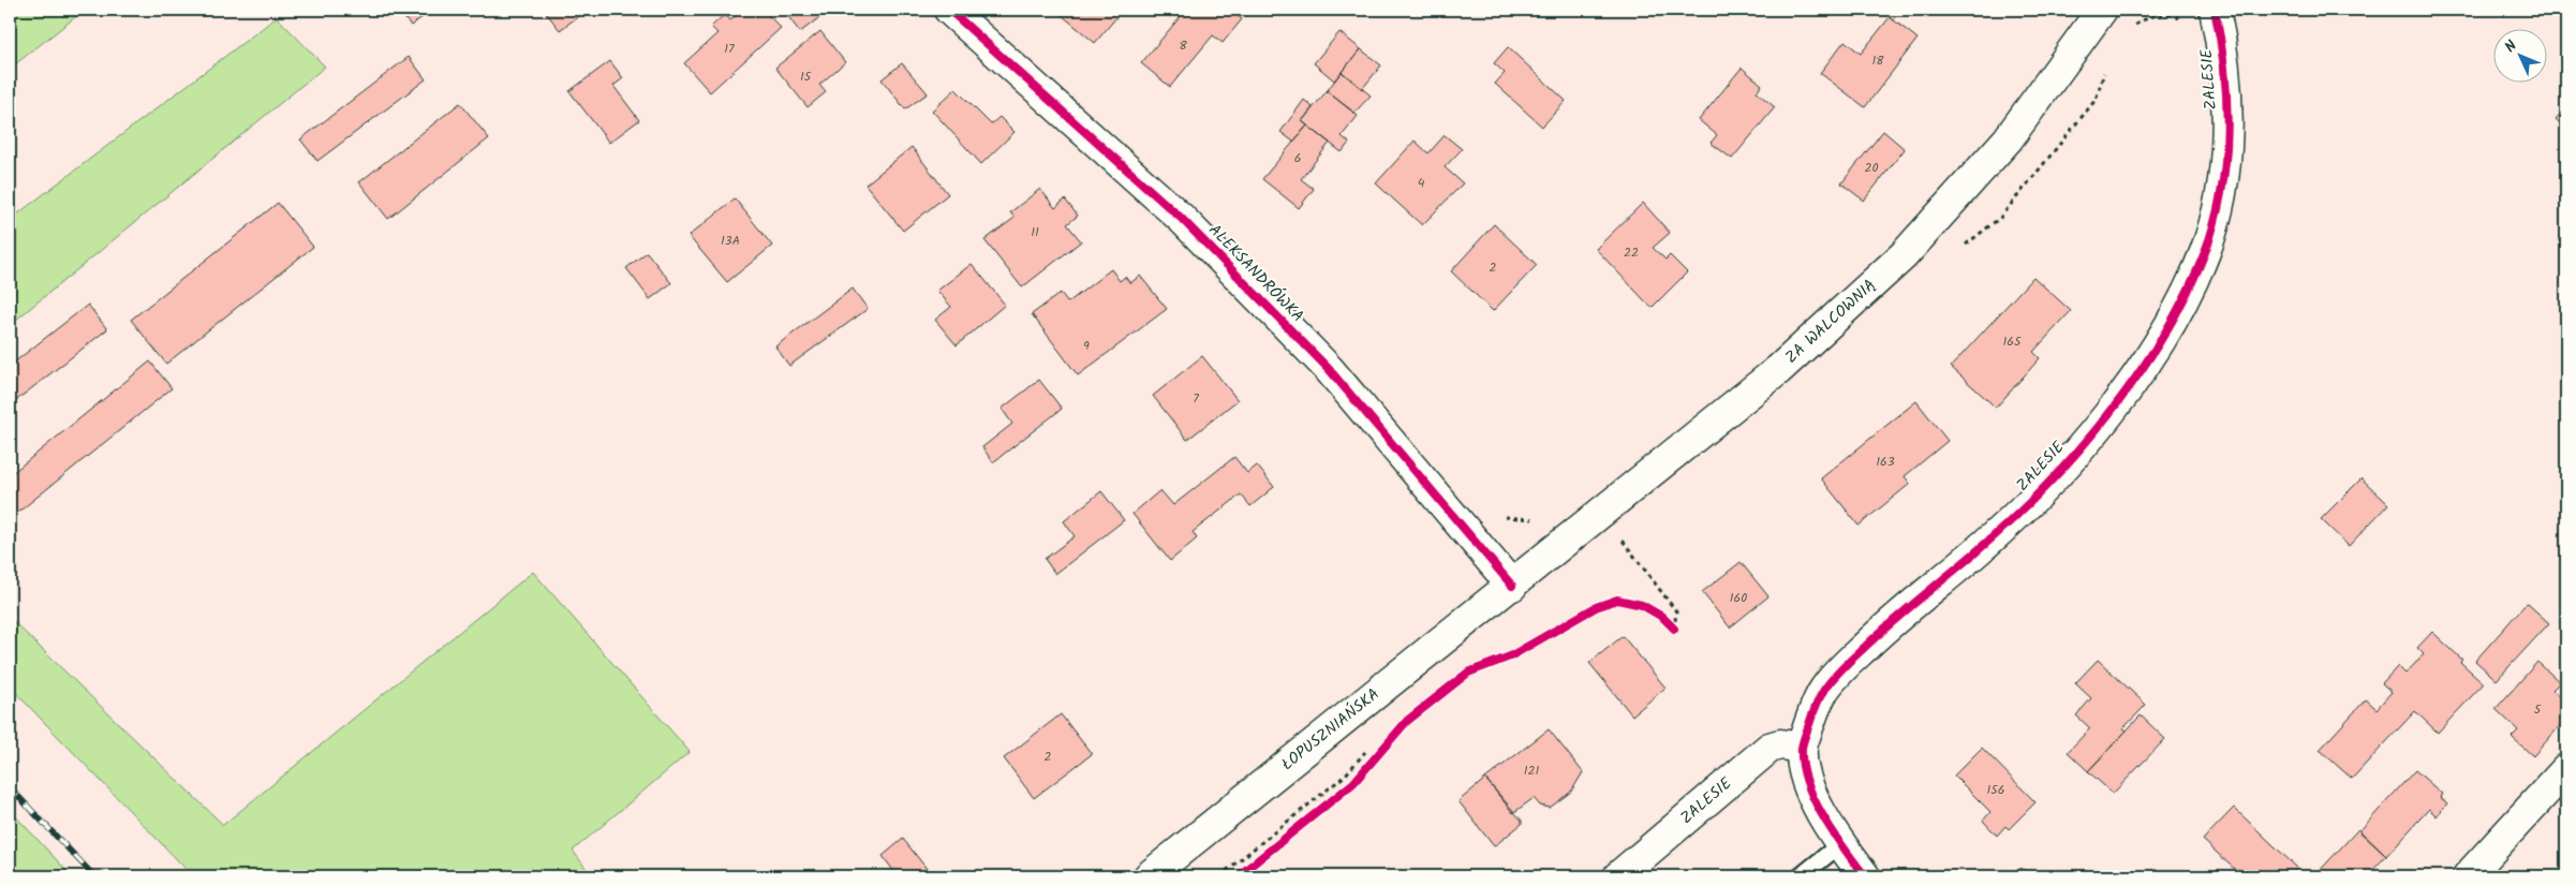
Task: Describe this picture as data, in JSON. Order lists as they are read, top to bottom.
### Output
{
  "streets": {
    "street": [
      "ZALESIE",
      "ALEKSANDRÓWKA",
      "ZA WALCOWNIĄ",
      "ŁOPUSZNIAŃSKA"
    ]
  },
  "crossings": [
    ["ALEKSANDRÓWKA", "ZA WALCOWNIĄ"],
    ["ALEKSANDRÓWKA", "ŁOPUSZNIAŃSKA"],
    ["ZA WALCOWNIĄ", "ŁOPUSZNIAŃSKA"]
  ],
  "house_numbers": [
    "8",
    "17",
    "18",
    "15",
    "6",
    "20",
    "4",
    "11",
    "13A",
    "22",
    "2",
    "165",
    "9",
    "7",
    "163",
    "160",
    "5",
    "2",
    "121",
    "156"
  ],
  "north": "top left"
}
